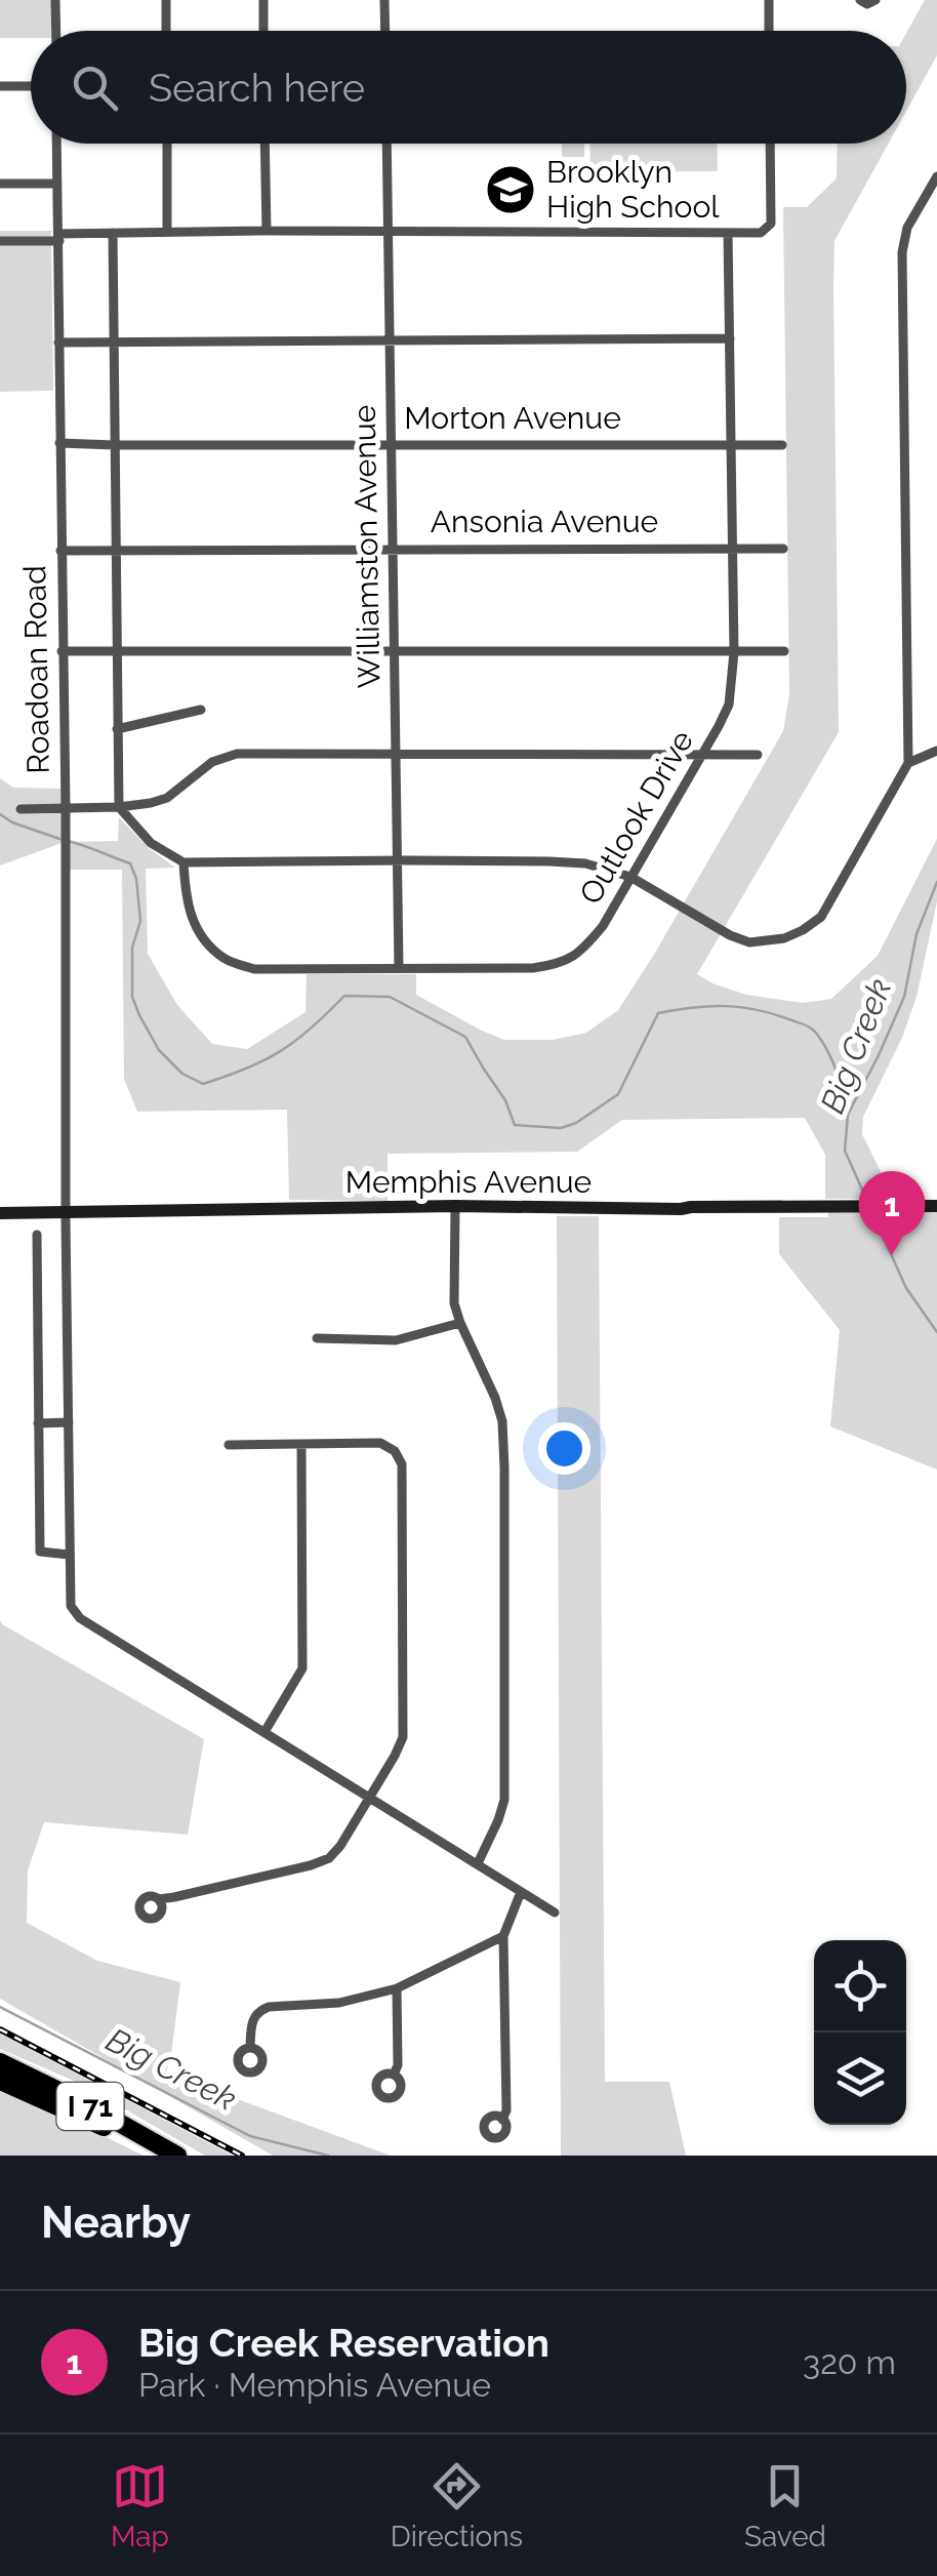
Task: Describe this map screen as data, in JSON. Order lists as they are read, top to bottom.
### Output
{
  "streets": {
    "highway": ["I 71"],
    "main road": ["Memphis Avenue"],
    "street": [
      "Morton Avenue",
      "Ansonia Avenue",
      "Williamston Avenue",
      "Roadoan Road",
      "Outlook Drive"
    ]
  },
  "crossings": [
    ["Morton Avenue", "Williamston Avenue"],
    ["Morton Avenue", "Roadoan Road"],
    ["Morton Avenue", "Outlook Drive"],
    ["Ansonia Avenue", "Williamston Avenue"],
    ["Ansonia Avenue", "Roadoan Road"],
    ["Ansonia Avenue", "Outlook Drive"],
    ["Williamston Avenue", "Outlook Drive"],
    ["Roadoan Road", "Memphis Avenue"]
  ],
  "water": ["Big Creek"],
  "places": {
    "school or university": ["Brooklyn High School"]
  },
  "page": {
    "search": "Search here",
    "pins": "1",
    "heading": "Nearby",
    "list": [
      {
        "mark": "1",
        "name": "Big Creek Reservation",
        "note": "Park · Memphis Avenue",
        "value": "320 m"
      }
    ],
    "nav": ["Map", "Directions", "Saved"]
  }
}
